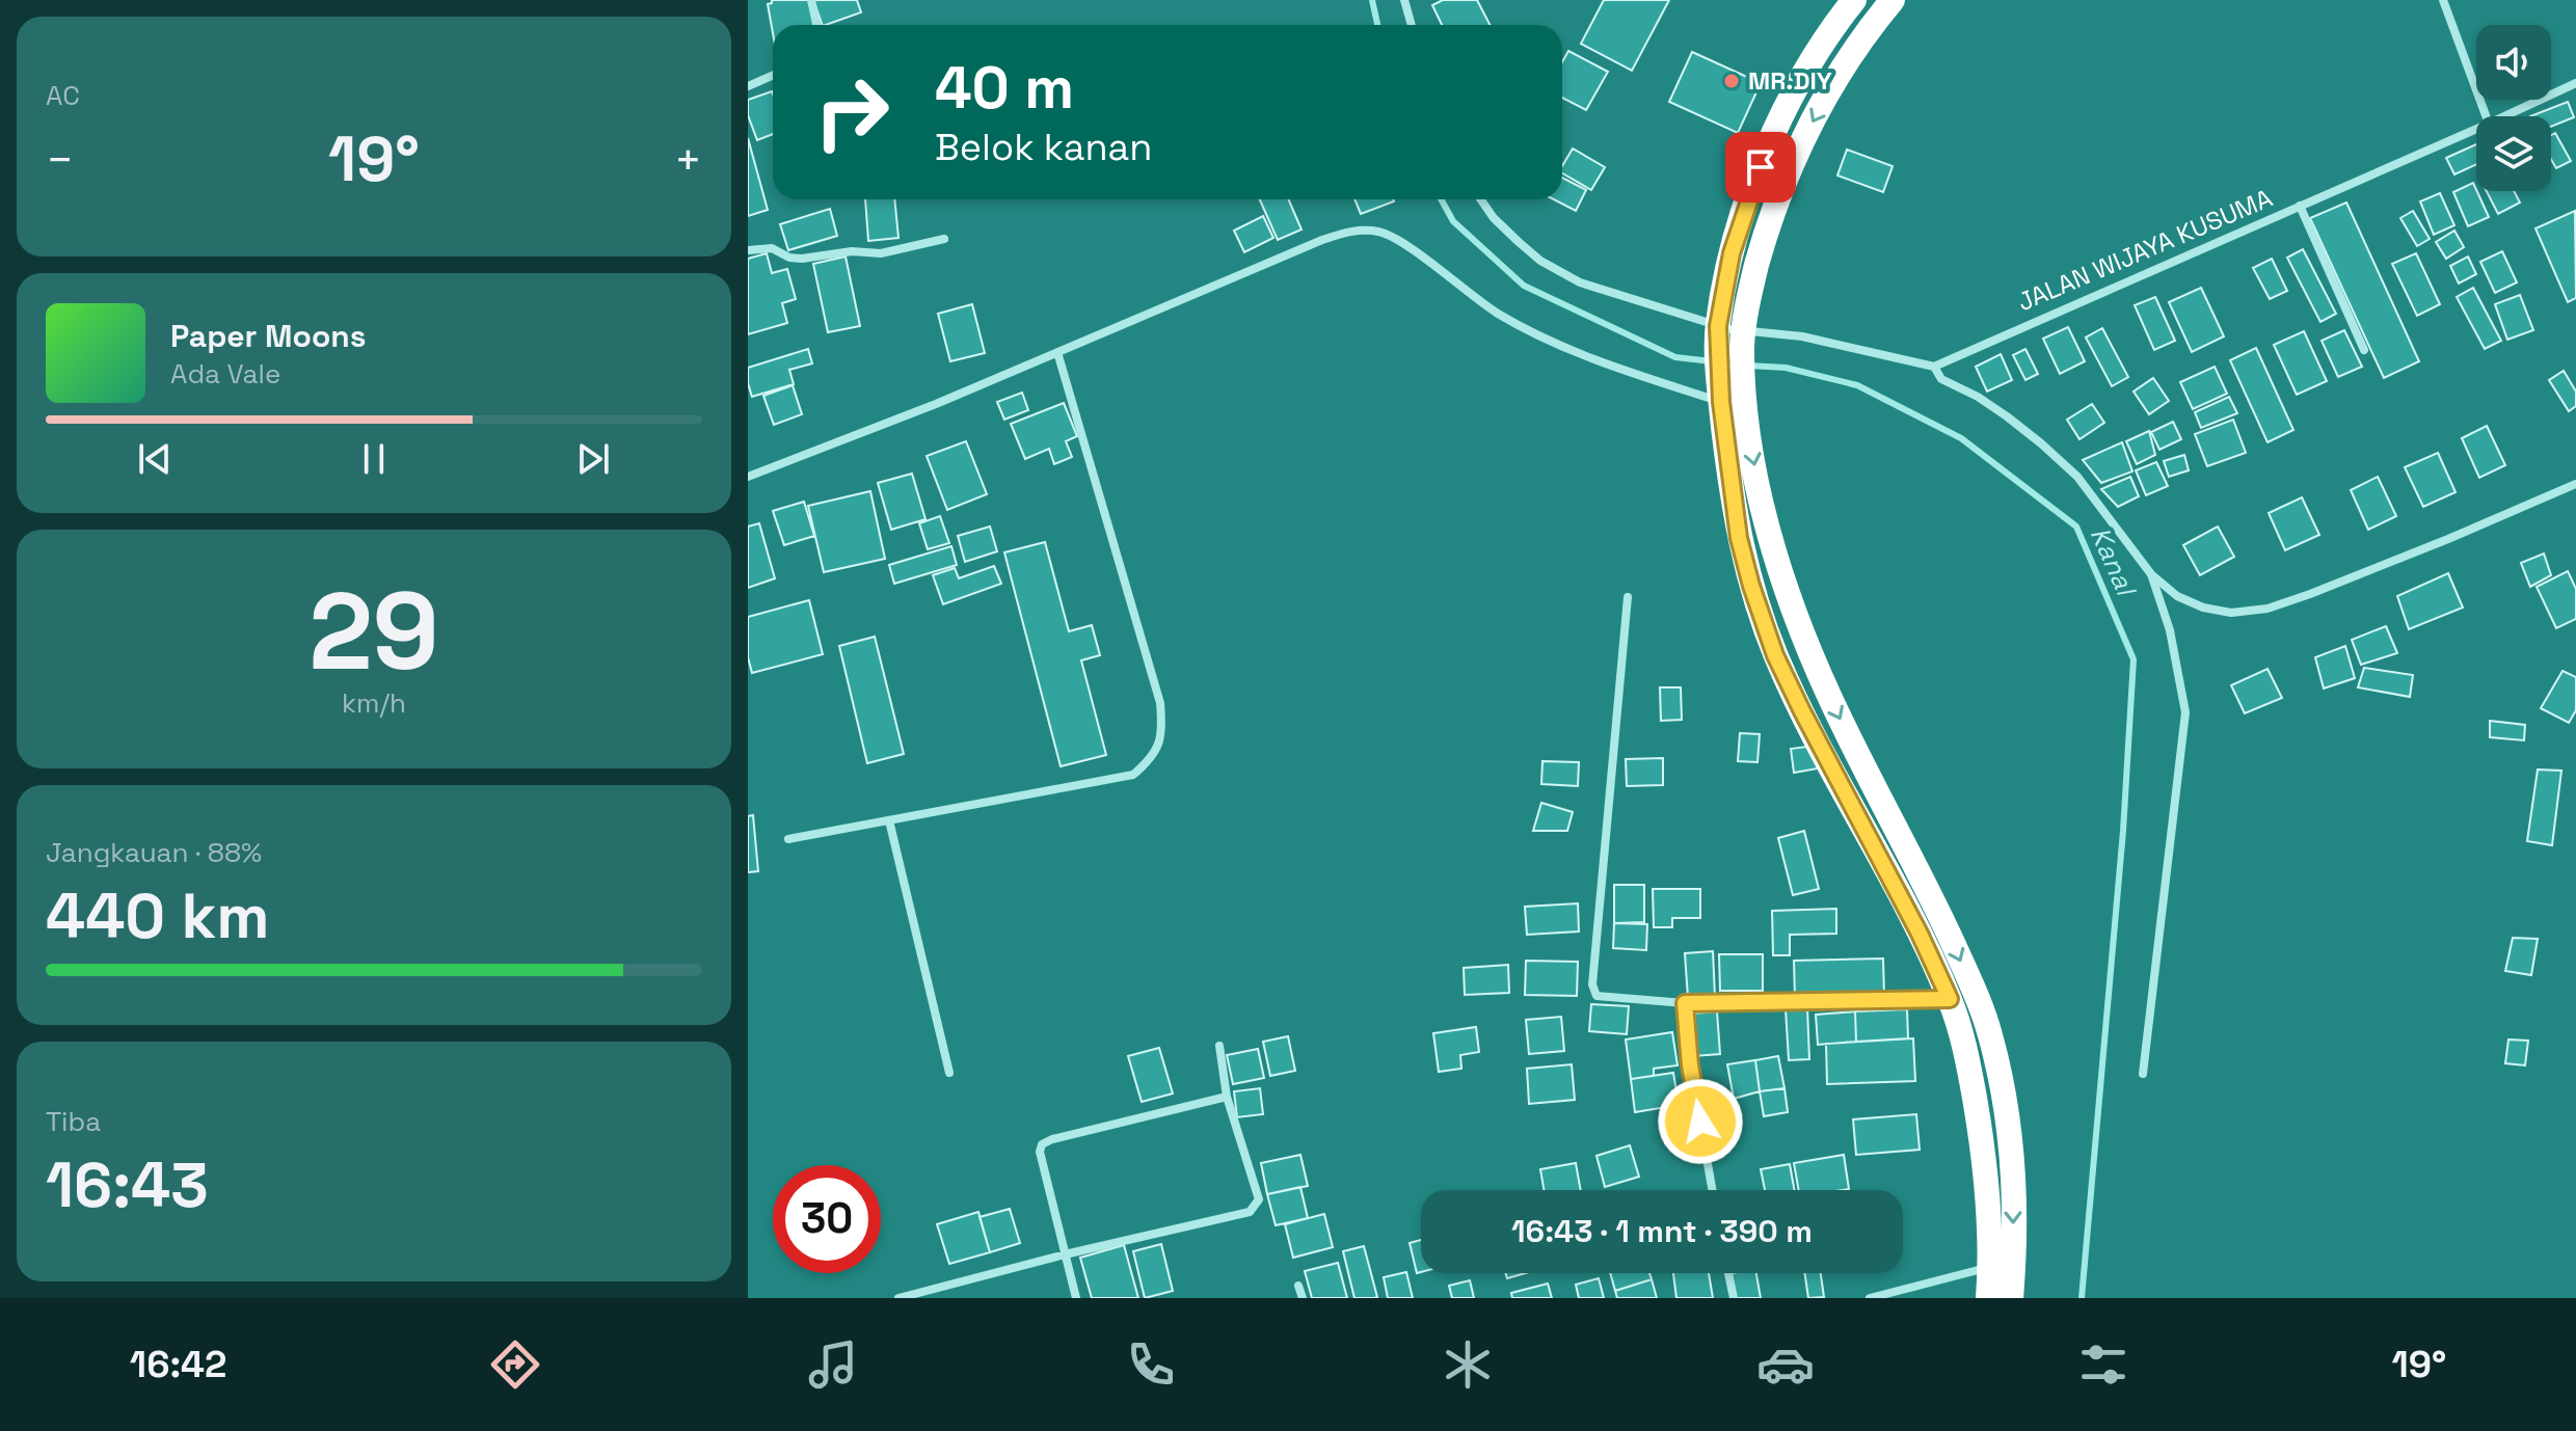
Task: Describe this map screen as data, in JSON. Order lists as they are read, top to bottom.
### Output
{
  "streets": {
    "street": ["JALAN WIJAYA KUSUMA"]
  },
  "water": ["Kanal"],
  "places": ["MR.DIY"],
  "page": {
    "tile": [
      "AC",
      ["29", "km/h"],
      ["Jangkauan · 88%", "440 km"],
      ["Tiba", "16:43"]
    ],
    "turn": ["40 m", "Belok kanan"],
    "heat": ["−", "19°", "+"],
    "song": ["Paper Moons", "Ada Vale"],
    "limit": "30",
    "trip": "16:43 · 1 mnt · 390 m",
    "tabs": ["16:42", "19°"]
  }
}
